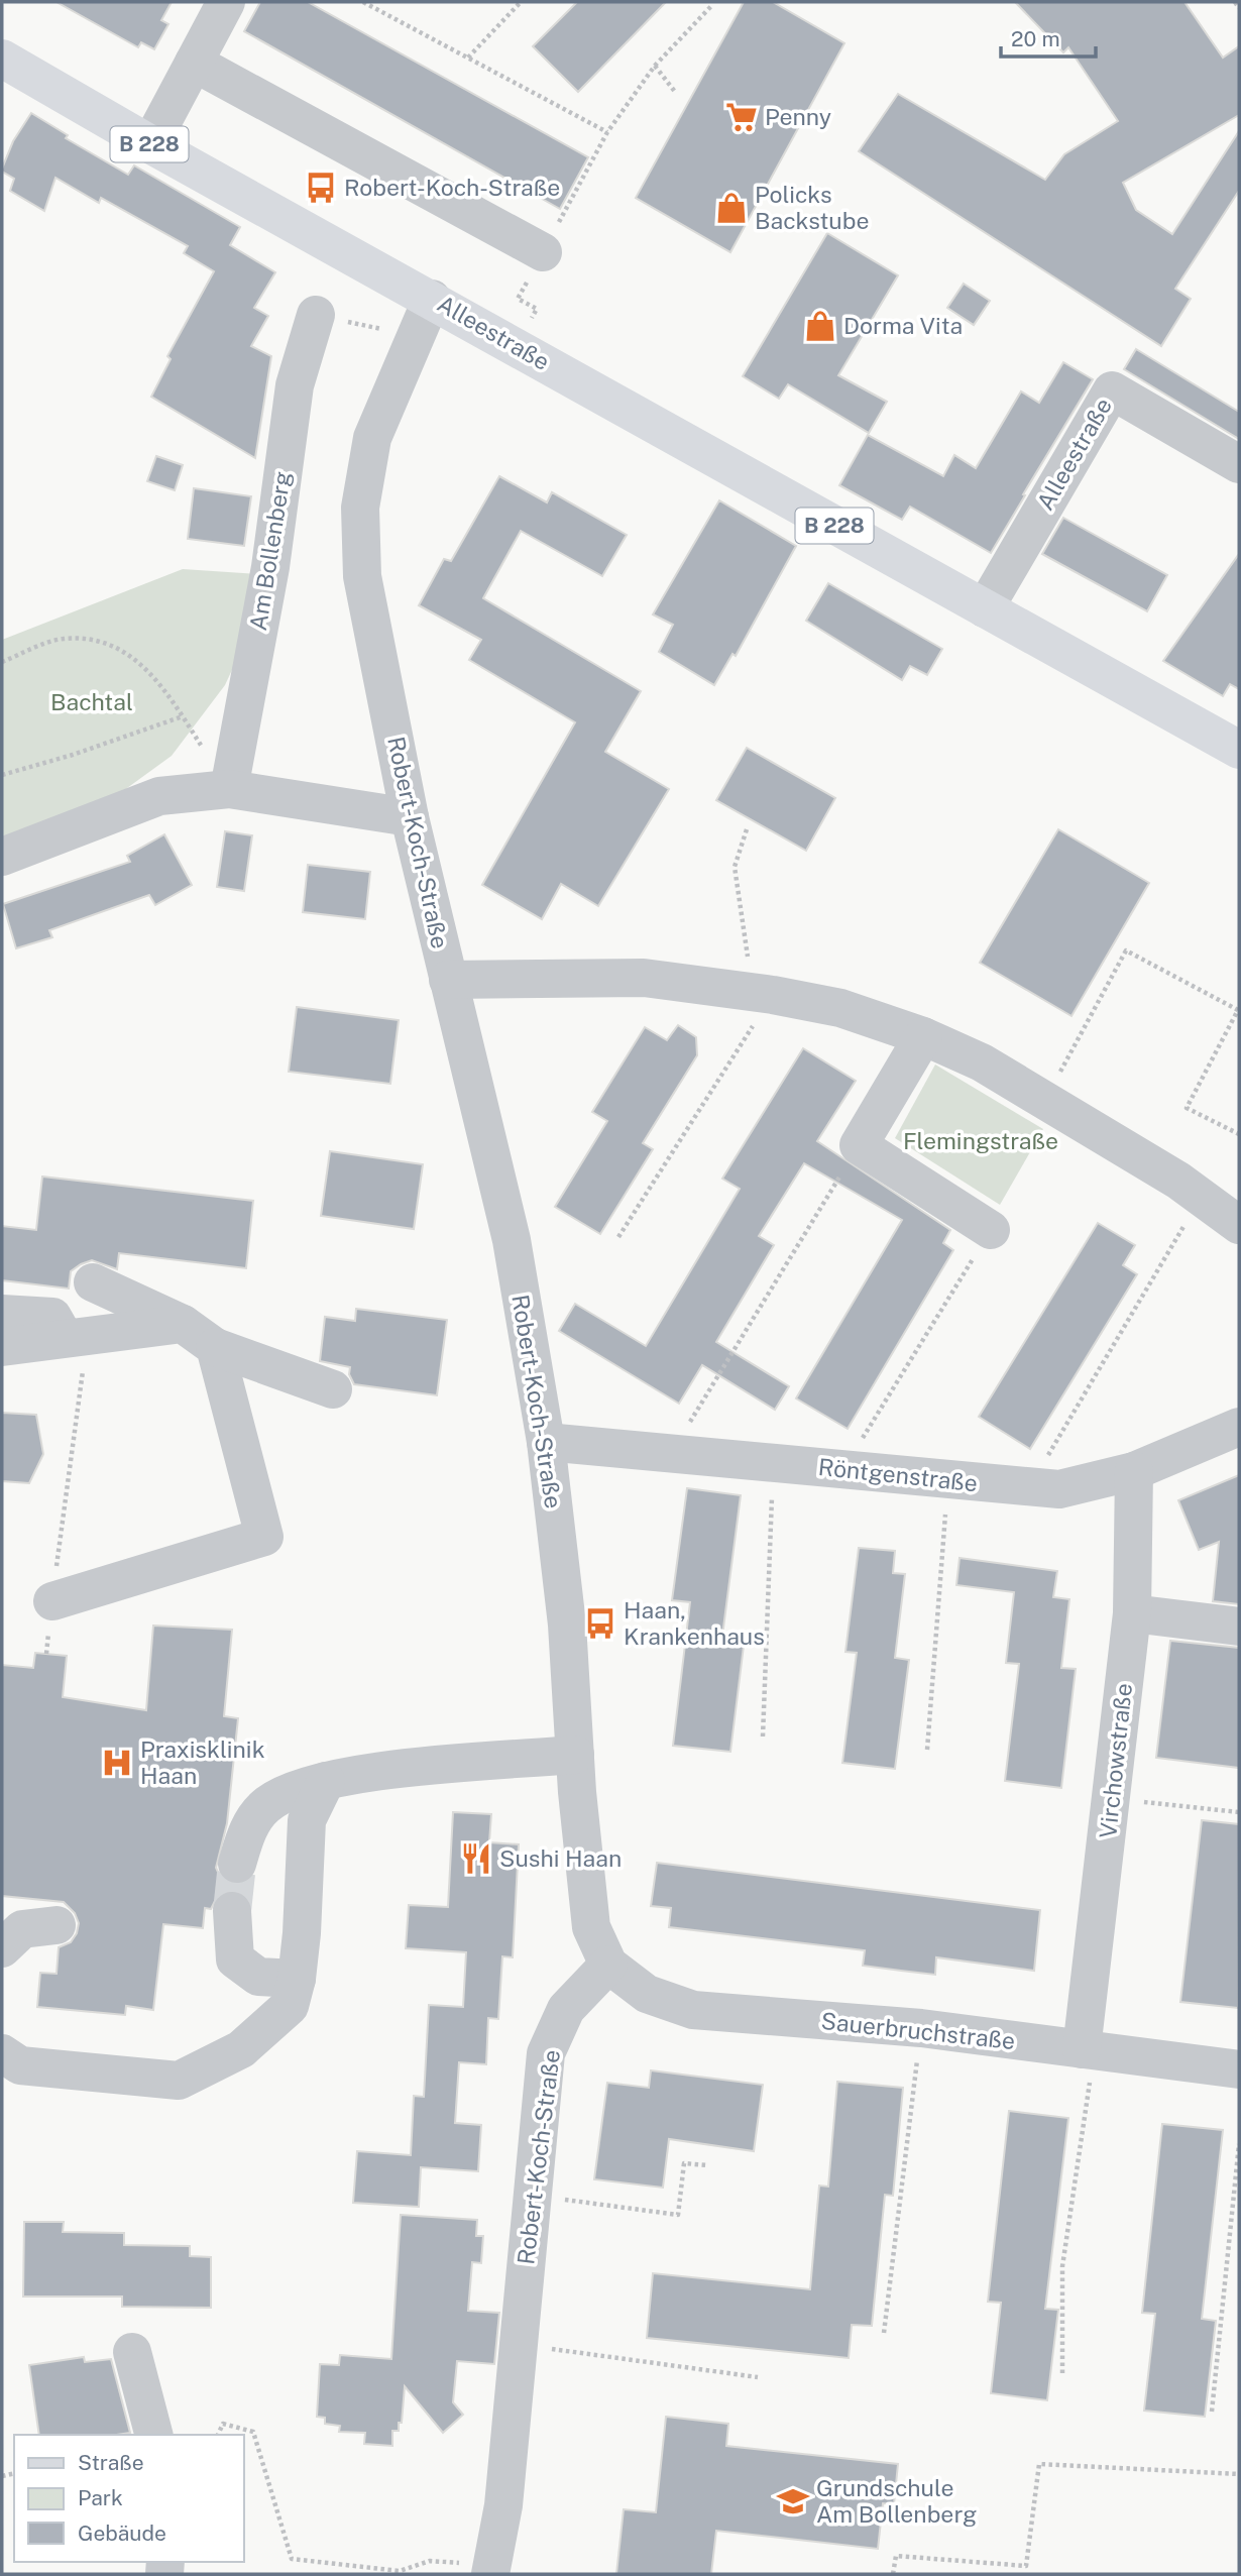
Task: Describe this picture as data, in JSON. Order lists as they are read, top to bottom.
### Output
{
  "streets": {
    "main road": ["B 228", "Alleestraße"],
    "street": [
      "Am Bollenberg",
      "Robert-Koch-Straße",
      "Röntgenstraße",
      "Virchowstraße",
      "Sauerbruchstraße"
    ]
  },
  "crossings": [
    ["Alleestraße", "Robert-Koch-Straße"],
    ["Robert-Koch-Straße", "Röntgenstraße"],
    ["Robert-Koch-Straße", "Sauerbruchstraße"],
    ["Röntgenstraße", "Virchowstraße"],
    ["Virchowstraße", "Sauerbruchstraße"]
  ],
  "parks": ["Bachtal", "Flemingstraße"],
  "places": {
    "supermarket": ["Penny"],
    "bus stop": ["Robert-Koch-Straße", "Haan, Krankenhaus"],
    "shop": ["Policks Backstube", "Dorma Vita"],
    "hospital": ["Praxisklinik Haan"],
    "restaurant": ["Sushi Haan"],
    "school or university": ["Grundschule Am Bollenberg"]
  },
  "legend": ["Straße", "Park", "Gebäude"],
  "scale_bar": "20 m"
}
